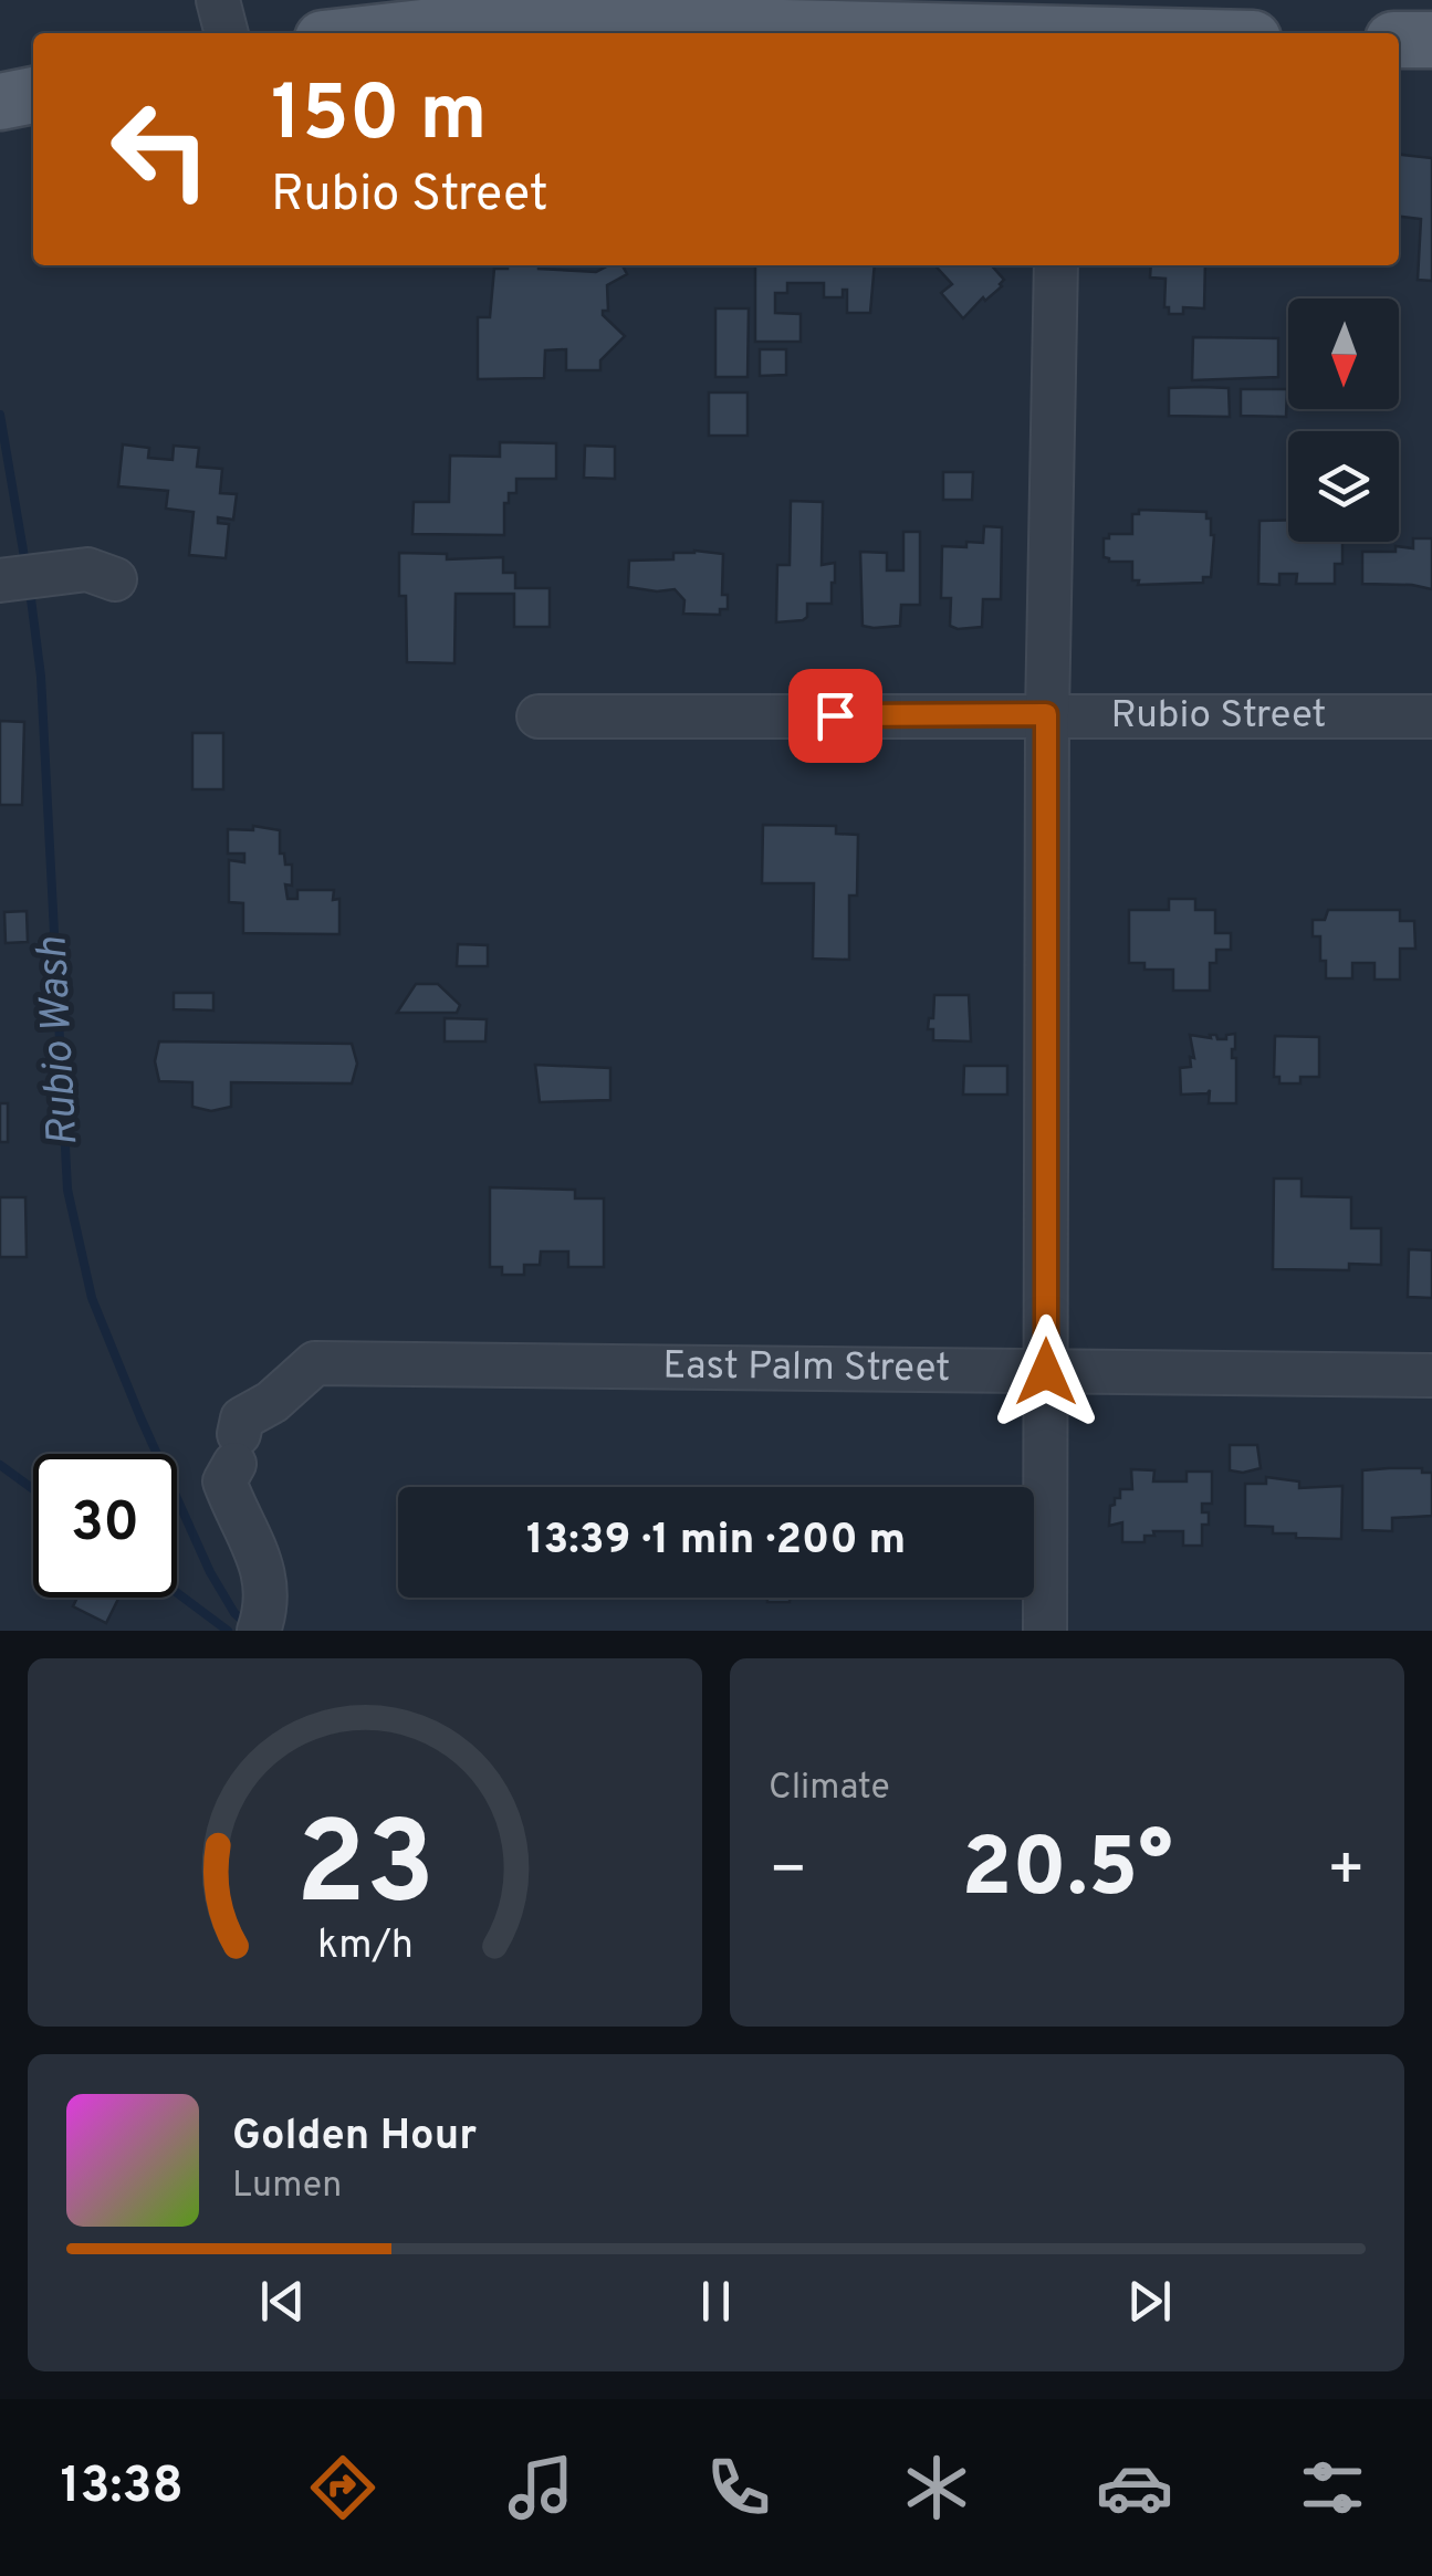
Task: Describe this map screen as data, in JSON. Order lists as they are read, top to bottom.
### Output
{
  "streets": {
    "street": ["Rubio Street", "East Palm Street"]
  },
  "water": ["Rubio Wash"],
  "north": "bottom",
  "page": {
    "turn": ["150 m", "Rubio Street"],
    "limit": "30",
    "trip": "13:39 · 1 min · 200 m",
    "tile": "Climate",
    "heat": ["−", "20.5°", "+"],
    "song": ["Golden Hour", "Lumen"],
    "tabs": "13:38",
    "gauge": ["23", "km/h"]
  }
}
